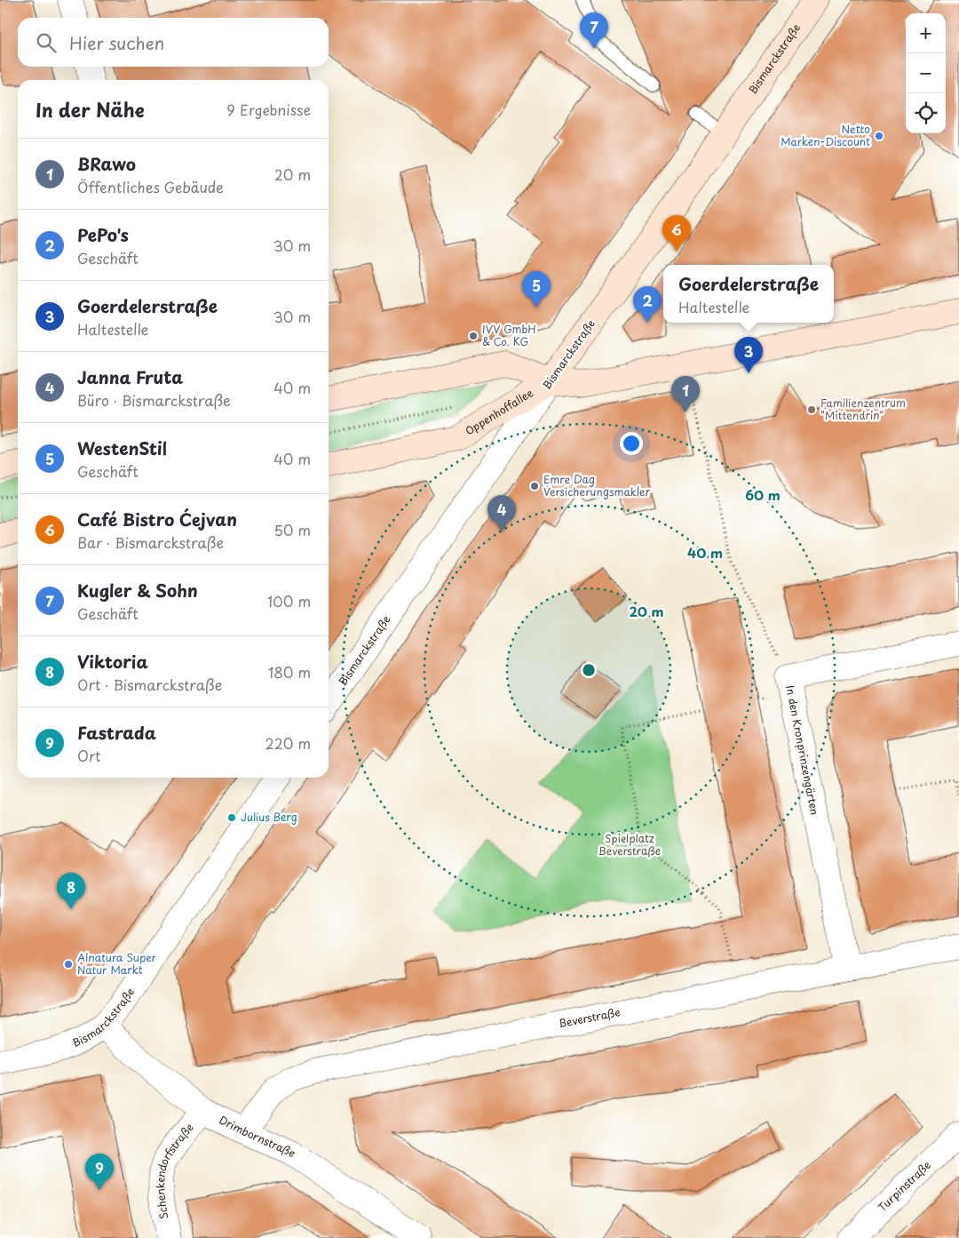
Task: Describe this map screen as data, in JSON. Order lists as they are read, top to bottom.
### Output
{
  "streets": {
    "street": [
      "Bismarckstraße",
      "Oppenhoffallee",
      "In den Kronprinzengärten",
      "Beverstraße",
      "Drimbornstraße",
      "Schenkendorfstraße",
      "Turpinstraße"
    ]
  },
  "crossings": [
    ["Bismarckstraße", "Oppenhoffallee"],
    ["Bismarckstraße", "Drimbornstraße"],
    ["In den Kronprinzengärten", "Beverstraße"],
    ["Beverstraße", "Drimbornstraße"],
    ["Drimbornstraße", "Schenkendorfstraße"]
  ],
  "parks": ["Spielplatz Beverstraße"],
  "places": [
    "Netto Marken-Discount",
    "IVV GmbH & Co. KG",
    "Familienzentrum \"Mittendrin\"",
    "Emre Dag Versicherungsmakler",
    "Julius Berg",
    "Alnatura Super Natur Markt"
  ],
  "page": {
    "pins": [
      "7",
      "6",
      "5",
      "2",
      "3",
      "1",
      "4",
      "8",
      "9"
    ],
    "map_buttons": ["+", "−"],
    "search": "Hier suchen",
    "heading": ["In der Nähe", "9 Ergebnisse"],
    "list": [
      {
        "mark": "1",
        "name": "BRawo",
        "note": "Öffentliches Gebäude",
        "value": "20 m"
      },
      {
        "mark": "2",
        "name": "PePo's",
        "note": "Geschäft",
        "value": "30 m"
      },
      {
        "mark": "3",
        "name": "Goerdelerstraße",
        "note": "Haltestelle",
        "value": "30 m"
      },
      {
        "mark": "4",
        "name": "Janna Fruta",
        "note": "Büro · Bismarckstraße",
        "value": "40 m"
      },
      {
        "mark": "5",
        "name": "WestenStil",
        "note": "Geschäft",
        "value": "40 m"
      },
      {
        "mark": "6",
        "name": "Café Bistro Ćejvan",
        "note": "Bar · Bismarckstraße",
        "value": "50 m"
      },
      {
        "mark": "7",
        "name": "Kugler & Sohn",
        "note": "Geschäft",
        "value": "100 m"
      },
      {
        "mark": "8",
        "name": "Viktoria",
        "note": "Ort · Bismarckstraße",
        "value": "180 m"
      },
      {
        "mark": "9",
        "name": "Fastrada",
        "note": "Ort",
        "value": "220 m"
      }
    ],
    "popup": ["Goerdelerstraße", "Haltestelle"]
  },
  "rings": ["60 m", "40 m", "20 m"]
}
